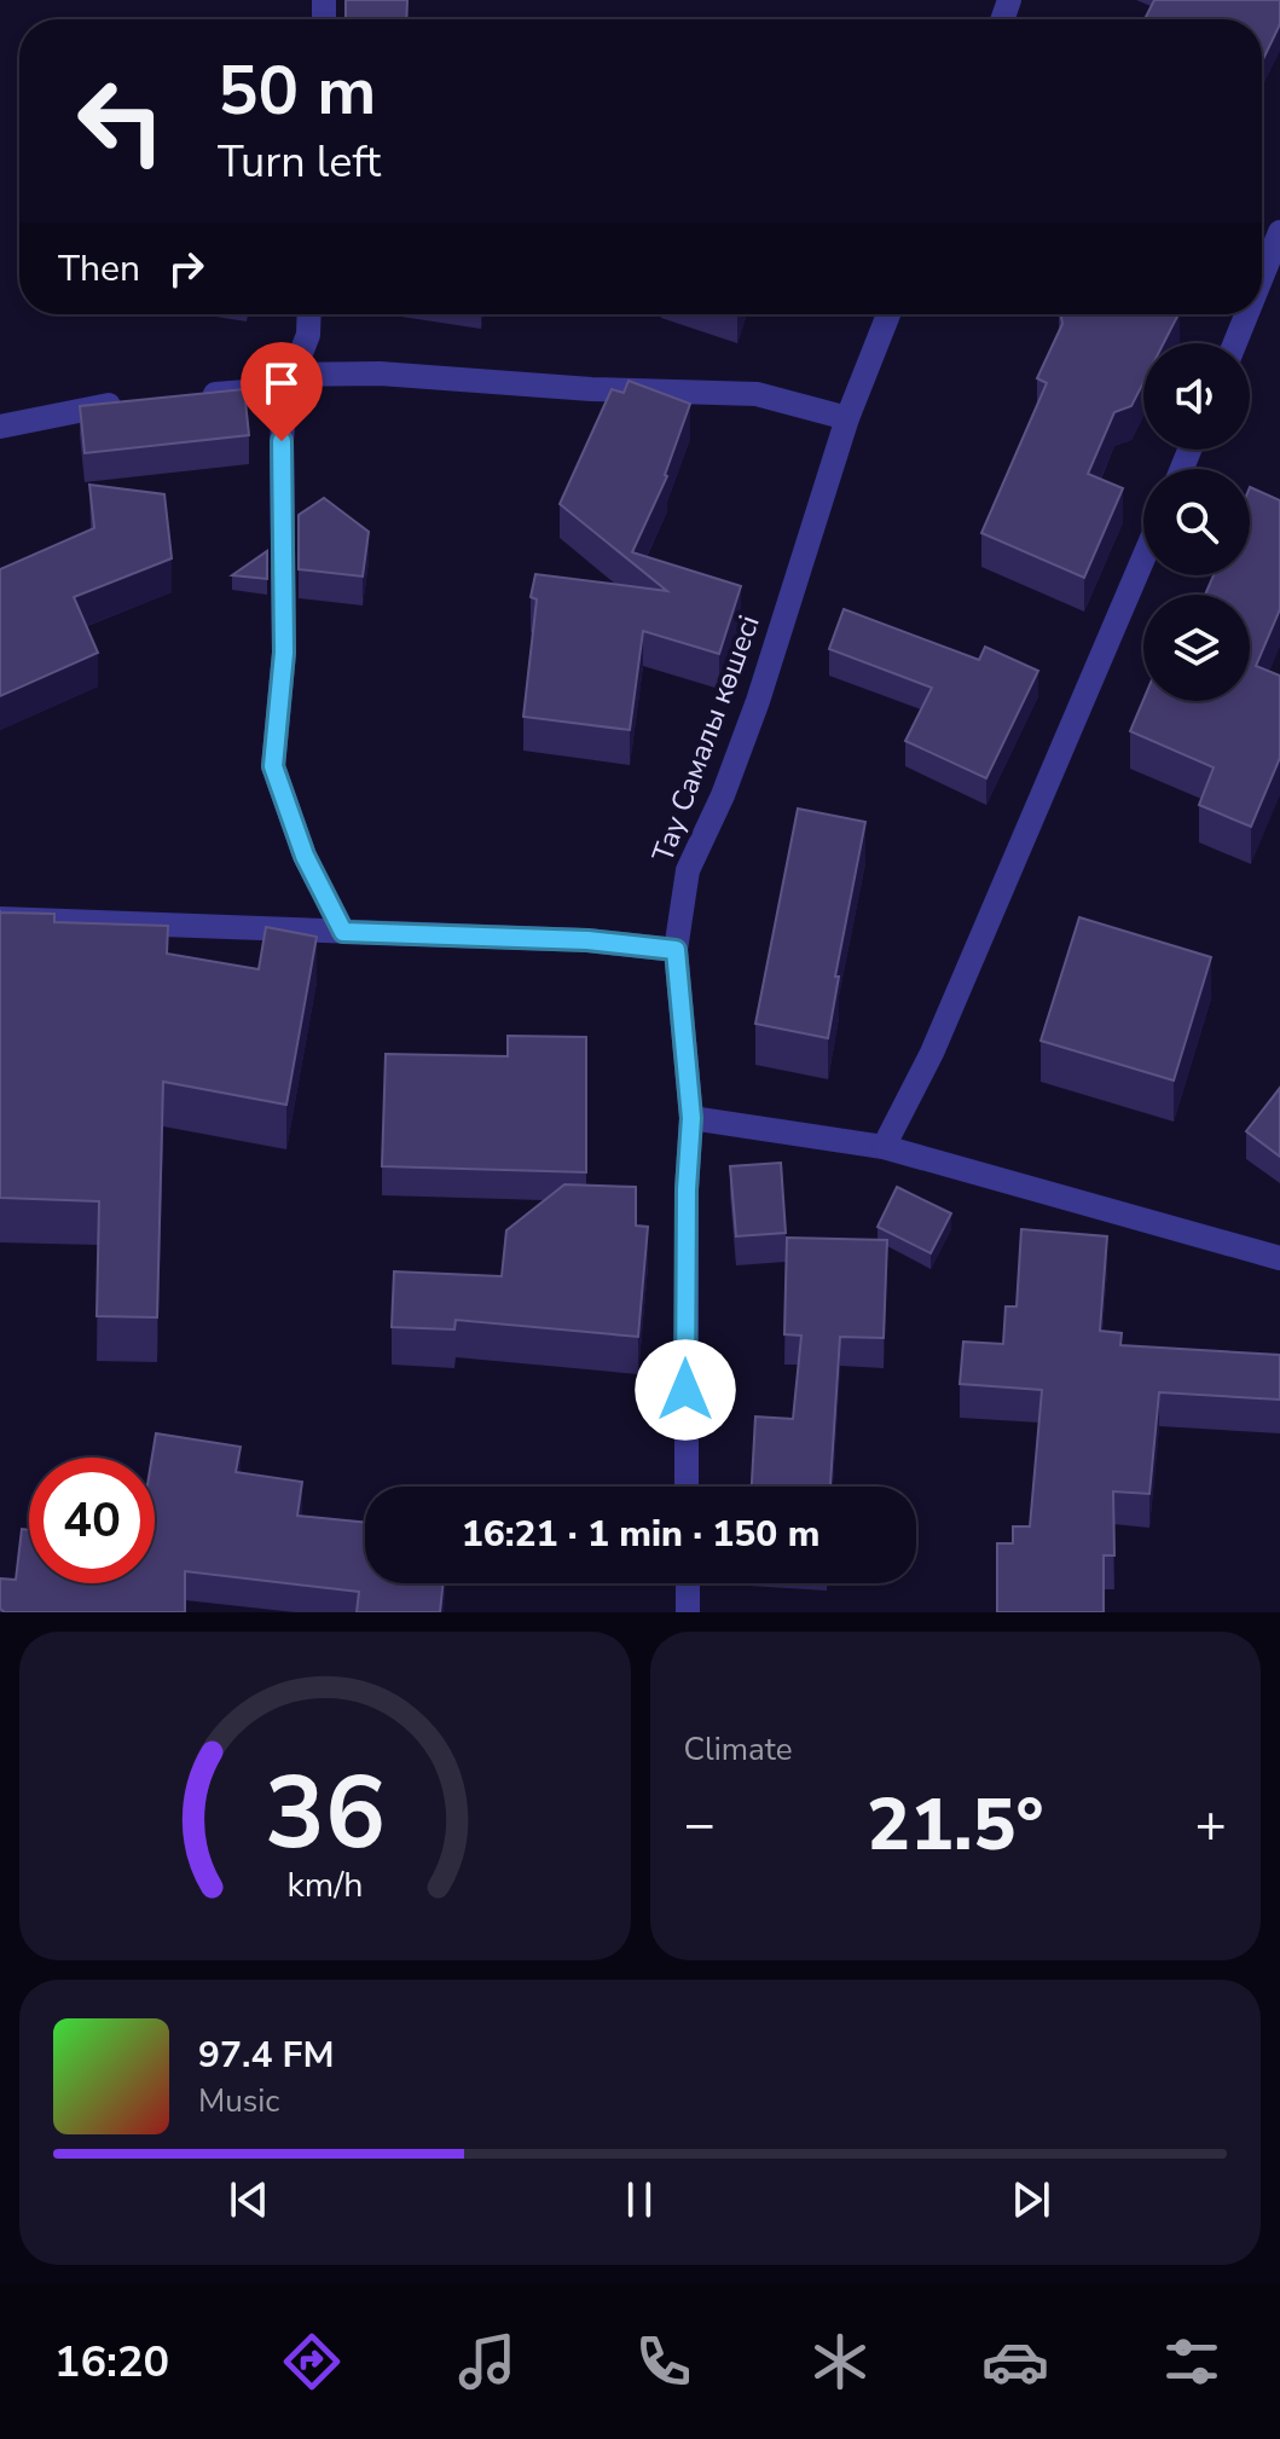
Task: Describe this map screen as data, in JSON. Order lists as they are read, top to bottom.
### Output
{
  "streets": {
    "street": ["Тау Самалы көшесі"]
  },
  "page": {
    "turn": ["50 m", "Turn left"],
    "then": "Then",
    "limit": "40",
    "trip": "16:21 · 1 min · 150 m",
    "tile": "Climate",
    "heat": ["−", "21.5°", "+"],
    "song": ["97.4 FM", "Music"],
    "tabs": "16:20",
    "gauge": ["36", "km/h"]
  }
}
